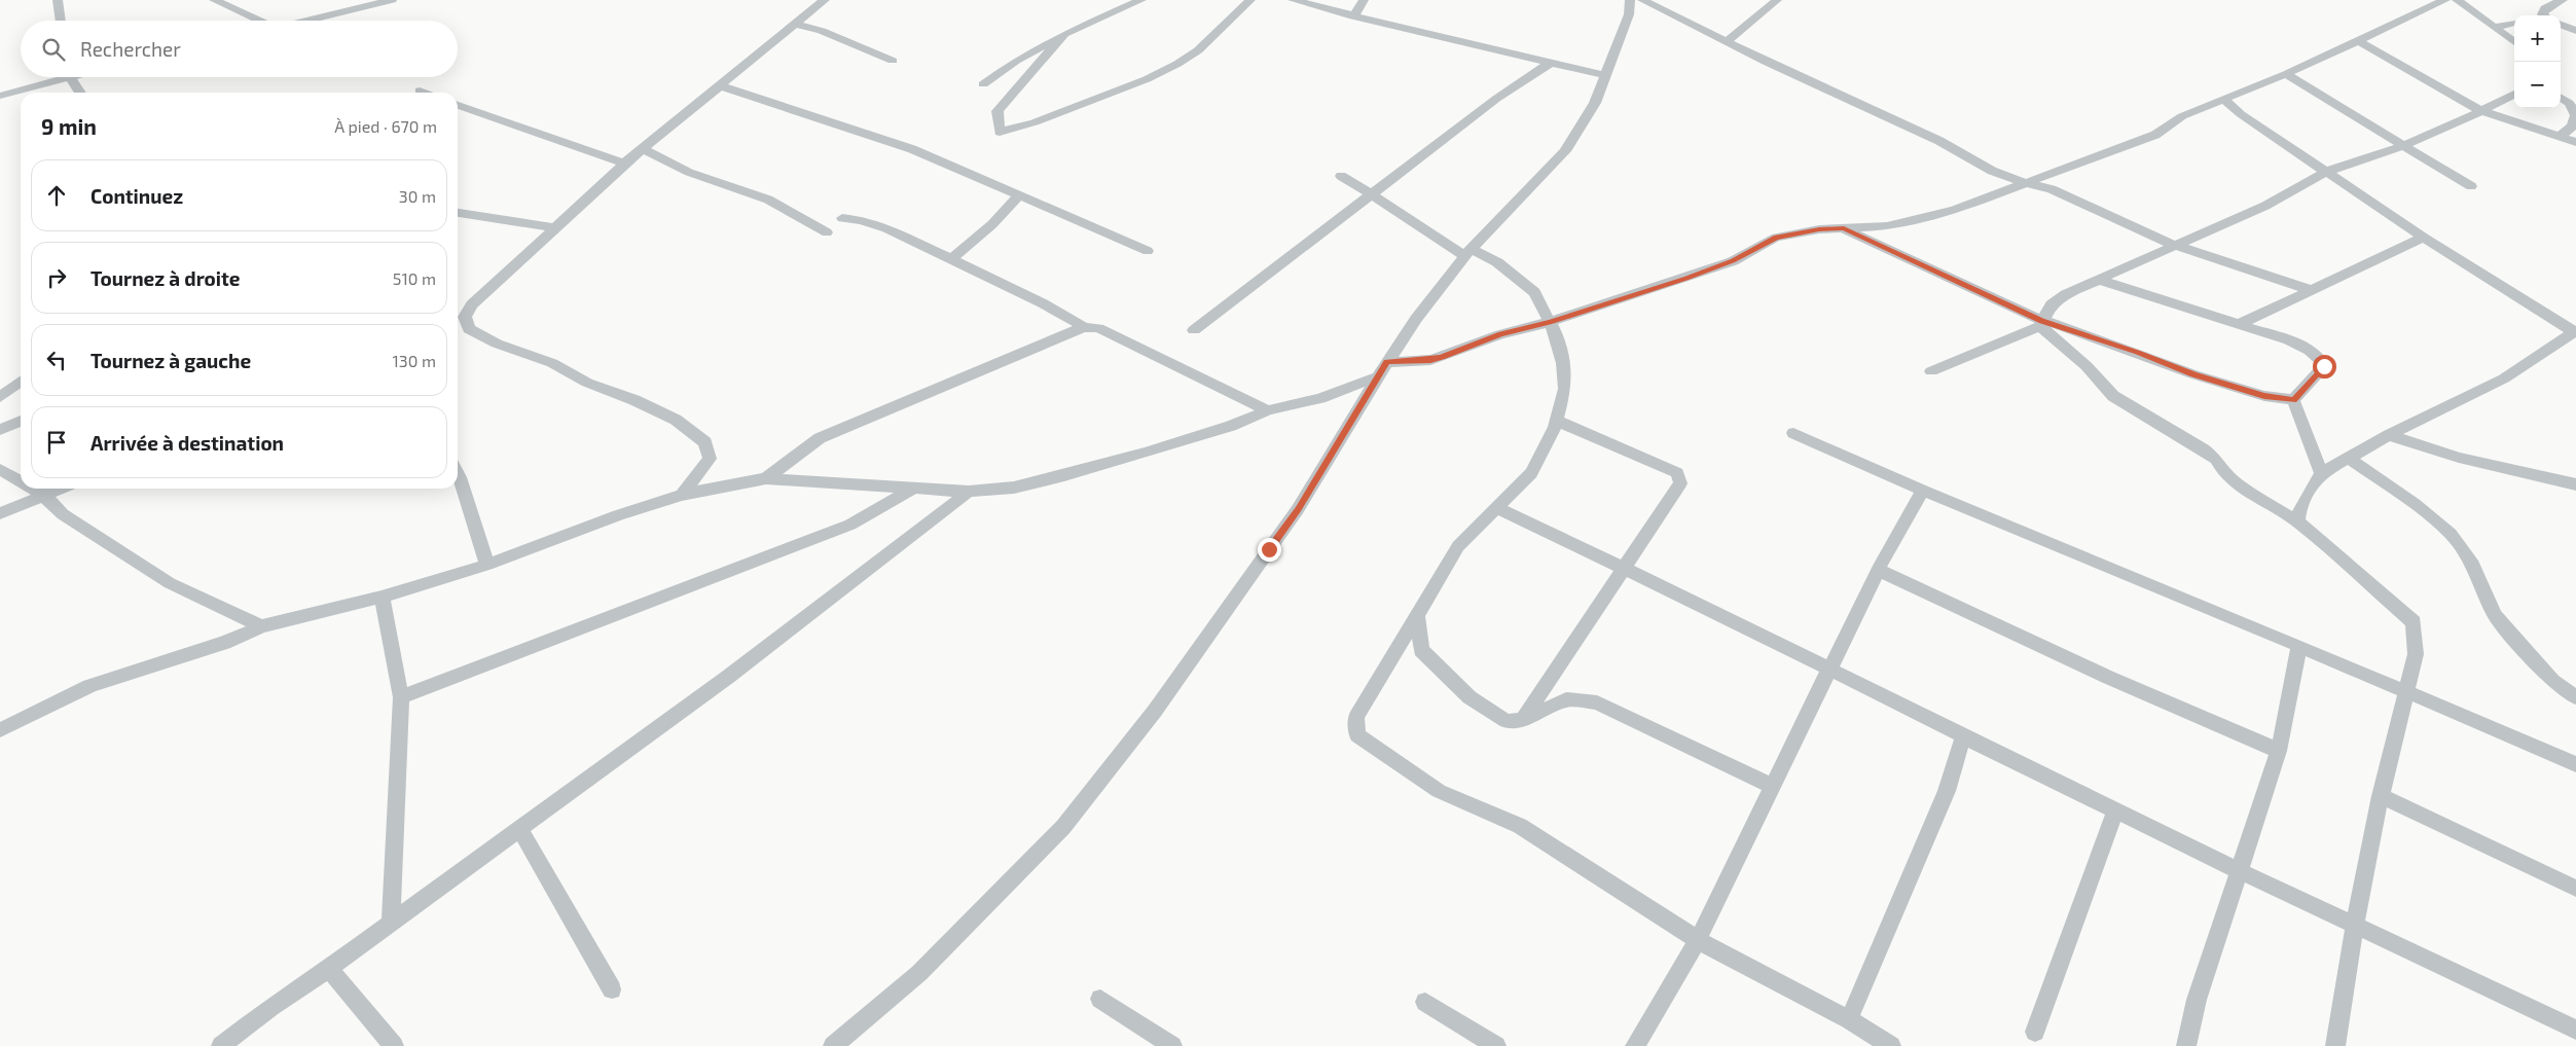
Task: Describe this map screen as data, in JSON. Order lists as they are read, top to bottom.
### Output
{
  "page": {
    "map_buttons": ["+", "−"],
    "search": "Rechercher",
    "heading": ["9 min", "À pied · 670 m"],
    "list": [
      ["Continuez", "30 m"],
      ["Tournez à droite", "510 m"],
      ["Tournez à gauche", "130 m"],
      "Arrivée à destination"
    ]
  }
}
